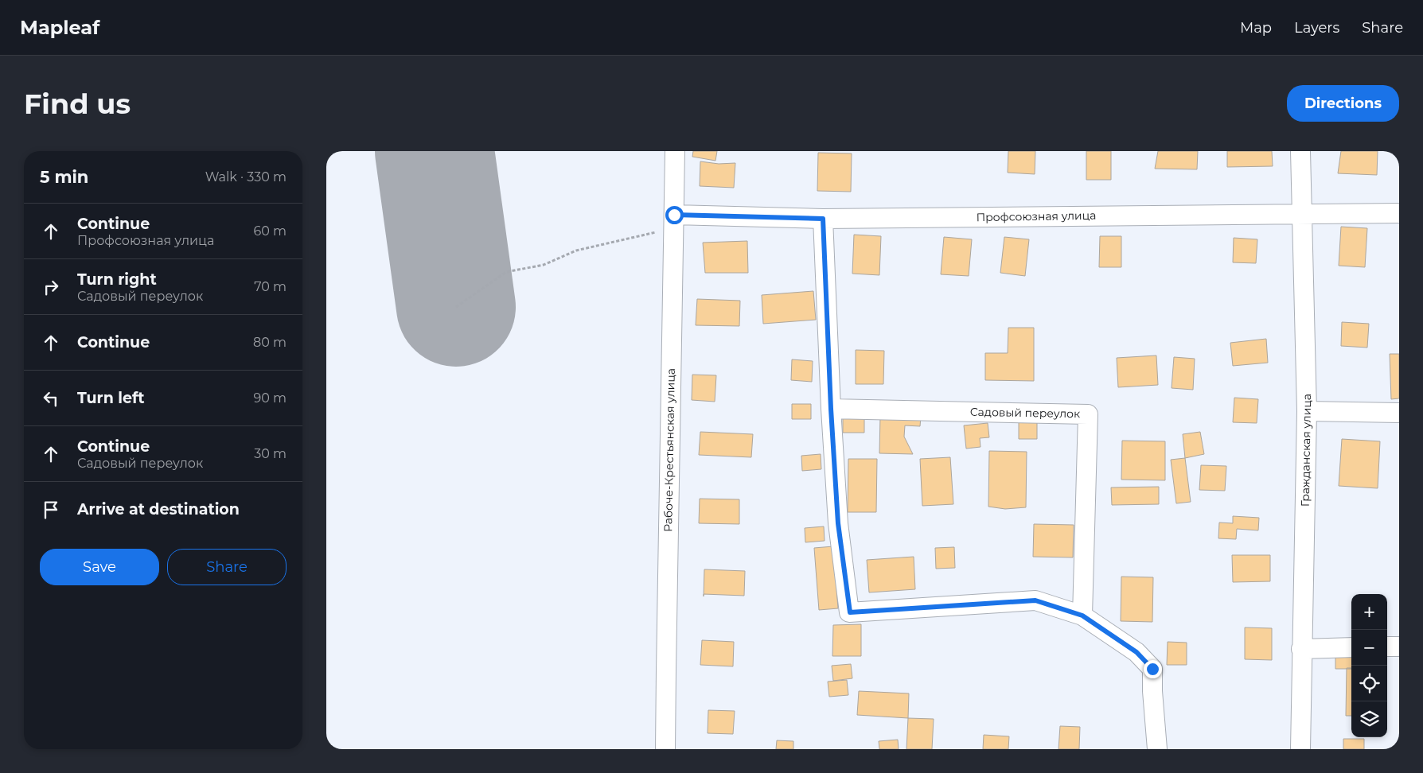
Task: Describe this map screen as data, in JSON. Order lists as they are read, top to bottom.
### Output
{
  "streets": {
    "street": [
      "Профсоюзная улица",
      "Садовый переулок",
      "Рабоче-Крестьянская улица",
      "Гражданская улица"
    ]
  },
  "crossings": [
    ["Профсоюзная улица", "Рабоче-Крестьянская улица"],
    ["Профсоюзная улица", "Гражданская улица"]
  ],
  "page": {
    "header": "Mapleaf",
    "nav": ["Map", "Layers", "Share"],
    "buttons": [
      "Directions",
      ["Save", "Share"]
    ],
    "title": "Find us",
    "heading": ["5 min", "Walk · 330 m"],
    "list": [
      ["Continue", "Профсоюзная улица", "60 m"],
      ["Turn right", "Садовый переулок", "70 m"],
      ["Continue", "80 m"],
      ["Turn left", "90 m"],
      ["Continue", "Садовый переулок", "30 m"],
      "Arrive at destination"
    ],
    "map_buttons": ["+", "−"]
  }
}
